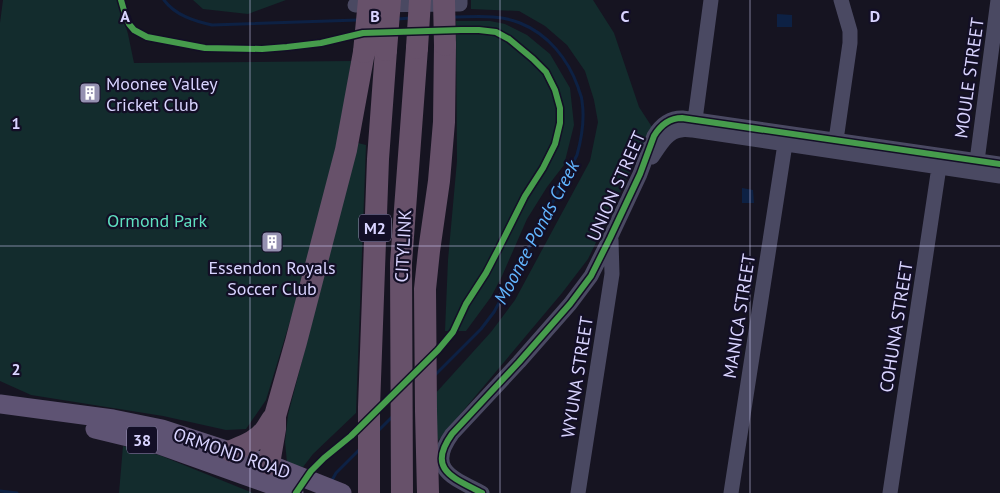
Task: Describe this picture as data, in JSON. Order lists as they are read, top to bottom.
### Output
{
  "streets": {
    "highway": ["M2", "CITYLINK"],
    "main road": ["38", "ORMOND ROAD"],
    "street": [
      "MOULE STREET",
      "UNION STREET",
      "MANICA STREET",
      "COHUNA STREET",
      "WYUNA STREET"
    ]
  },
  "crossings": [
    ["MOULE STREET", "UNION STREET"],
    ["UNION STREET", "MANICA STREET"],
    ["UNION STREET", "COHUNA STREET"],
    ["UNION STREET", "WYUNA STREET"]
  ],
  "water": ["Moonee Ponds Creek"],
  "parks": ["Ormond Park"],
  "places": {
    "building": ["Moonee Valley Cricket Club", "Essendon Royals Soccer Club"]
  },
  "grid": {
    "columns": [
      "A",
      "B",
      "C",
      "D"
    ],
    "rows": ["1", "2"]
  }
}
